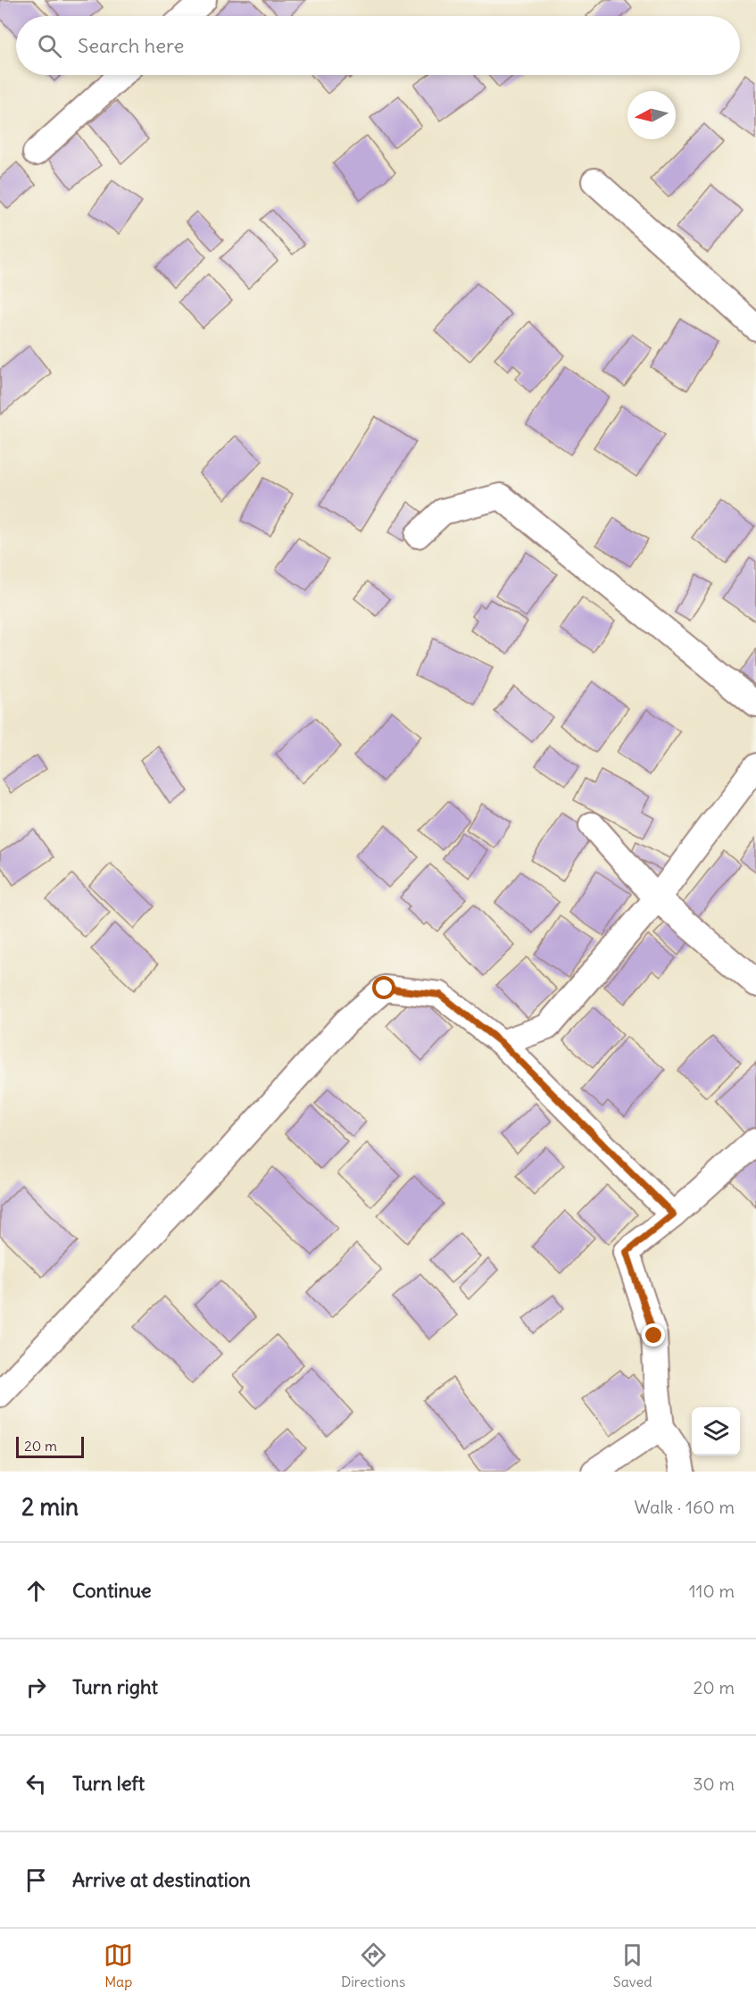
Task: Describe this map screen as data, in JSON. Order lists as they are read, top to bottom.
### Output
{
  "scale_bar": "20 m",
  "north": "left",
  "page": {
    "search": "Search here",
    "scale": "20 m",
    "heading": ["2 min", "Walk · 160 m"],
    "list": [
      ["Continue", "110 m"],
      ["Turn right", "20 m"],
      ["Turn left", "30 m"],
      "Arrive at destination"
    ],
    "nav": ["Map", "Directions", "Saved"]
  }
}
